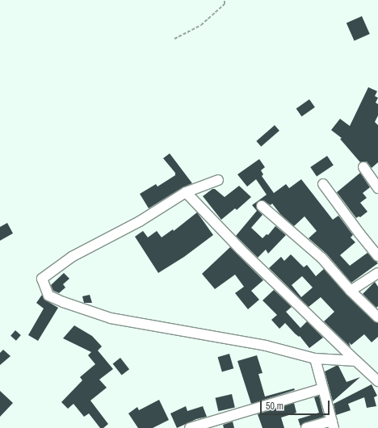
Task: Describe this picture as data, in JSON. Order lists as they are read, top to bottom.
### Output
{
  "scale_bar": "50 m"
}
